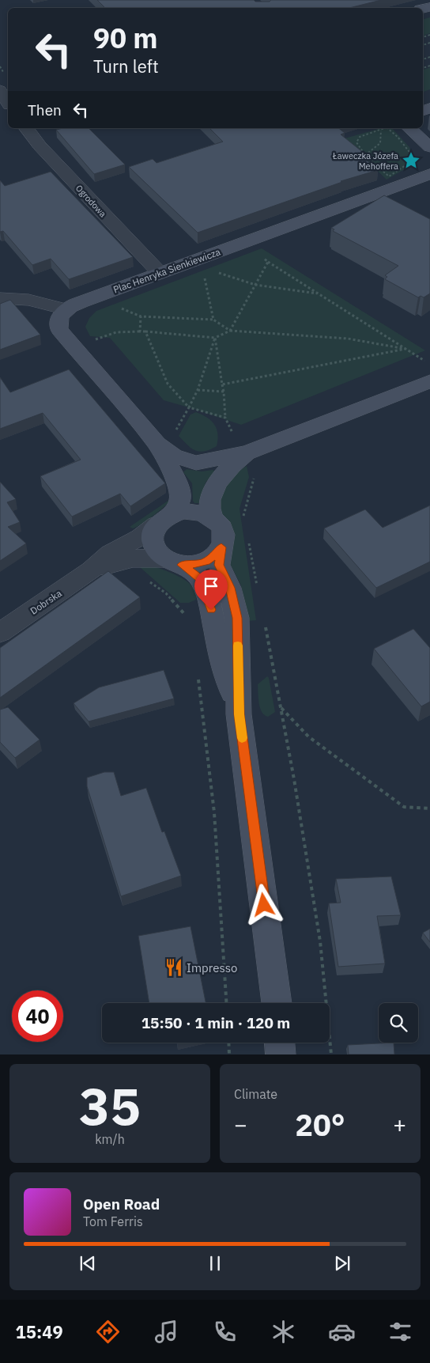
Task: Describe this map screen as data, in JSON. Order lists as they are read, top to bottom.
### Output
{
  "streets": {
    "street": ["Ogrodowa", "Plac Henryka Sienkiewicza", "Dobrska"]
  },
  "crossings": [
    ["Ogrodowa", "Plac Henryka Sienkiewicza"]
  ],
  "places": {
    "place": ["Ławeczka Józefa Mehoffera"],
    "restaurant": ["Impresso"]
  },
  "page": {
    "turn": ["90 m", "Turn left"],
    "then": "Then",
    "limit": "40",
    "trip": "15:50 · 1 min · 120 m",
    "tile": [
      ["35", "km/h"],
      "Climate"
    ],
    "heat": ["−", "20°", "+"],
    "song": ["Open Road", "Tom Ferris"],
    "tabs": "15:49"
  }
}
